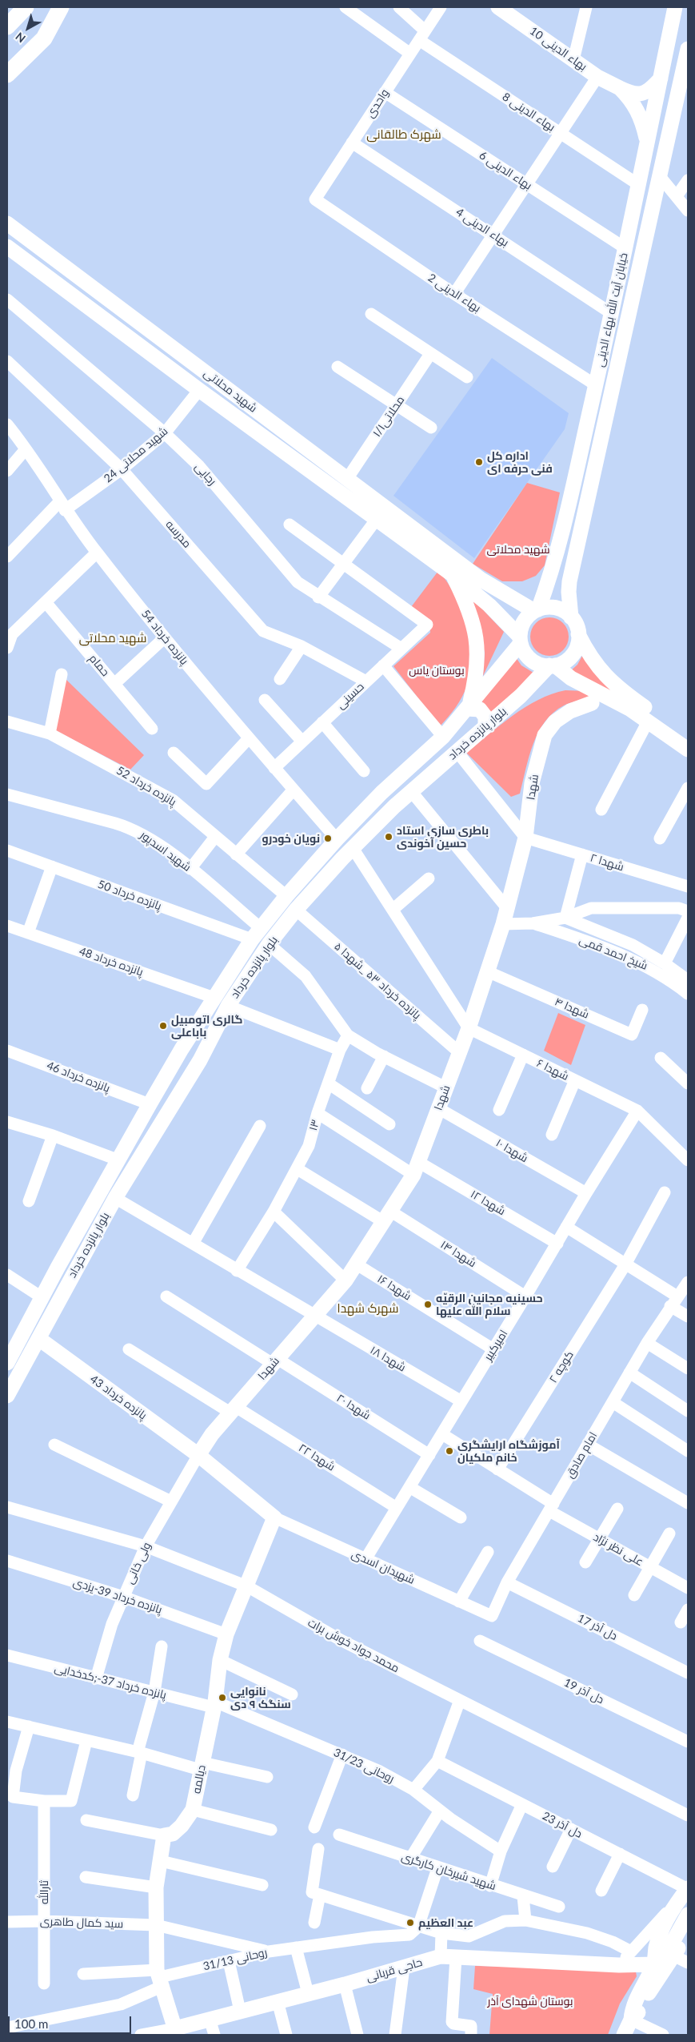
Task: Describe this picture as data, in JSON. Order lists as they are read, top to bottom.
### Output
{
  "streets": {
    "main road": [
      "بهاء الدینی 10",
      "خیابان آیت الله بهاء الدینی",
      "شهید محلاتی",
      "بلوار پانزده خرداد",
      "شهدا",
      "پانزده خرداد 43",
      "دیالمه",
      "حاجی قربانی"
    ],
    "street": [
      "واحدی",
      "بهاء الدینی 8",
      "بهاء الدینی 6",
      "بهاء الدینی 4",
      "بهاء الدینی 2",
      "محلاتی۱/۱",
      "شهید محلاتی 24",
      "رجایی",
      "مدرسه",
      "پانزده خرداد 54",
      "حمام",
      "حسینی",
      "پانزده خرداد 52",
      "شهید اسدپور",
      "شهدا ۲",
      "پانزده خرداد 50",
      "شیخ احمد قمی",
      "پانزده خرداد 48",
      "پانزده خرداد ۵۳ _شهدا ۵",
      "شهدا ۴",
      "شهدا ۶",
      "پانزده خرداد 46",
      "۱۳",
      "شهدا ۱۰",
      "شهدا ۱۲",
      "شهدا ۱۴",
      "شهدا ۱۶",
      "امیرکبیر",
      "شهدا ۱۸",
      "کوچه ۲",
      "شهدا ۲۰",
      "امام صادق",
      "شهدا ۲۲",
      "علی نظر نژاد",
      "ولی خانی",
      "شهیدان اسدی",
      "پانزده خرداد 39-یزدی",
      "دل آذر 17",
      "محمد جواد خوش برات",
      "پانزده خرداد 37-;کدخدایی",
      "دل آذر 19",
      "روحانی 31/23",
      "دل آذر 23",
      "شهید شیرخان کارگری",
      "ثارالله",
      "سید کمال طاهری",
      "روحانی 31/13"
    ]
  },
  "crossings": [
    ["واحدی", "بهاء الدینی 8"],
    ["واحدی", "بهاء الدینی 6"],
    ["واحدی", "بهاء الدینی 4"],
    ["واحدی", "بهاء الدینی 2"],
    ["بهاء الدینی 8", "خیابان آیت الله بهاء الدینی"],
    ["بهاء الدینی 6", "خیابان آیت الله بهاء الدینی"],
    ["بهاء الدینی 4", "خیابان آیت الله بهاء الدینی"],
    ["بهاء الدینی 2", "خیابان آیت الله بهاء الدینی"],
    ["خیابان آیت الله بهاء الدینی", "شهید محلاتی"],
    ["خیابان آیت الله بهاء الدینی", "بلوار پانزده خرداد"],
    ["شهید محلاتی", "محلاتی۱/۱"],
    ["شهید محلاتی", "شهید محلاتی 24"],
    ["شهید محلاتی", "بلوار پانزده خرداد"],
    ["شهید محلاتی 24", "رجایی"],
    ["شهید محلاتی 24", "مدرسه"],
    ["شهید محلاتی 24", "پانزده خرداد 54"],
    ["رجایی", "حسینی"],
    ["مدرسه", "حسینی"],
    ["پانزده خرداد 54", "حسینی"],
    ["پانزده خرداد 54", "بلوار پانزده خرداد"],
    ["بلوار پانزده خرداد", "پانزده خرداد 52"],
    ["بلوار پانزده خرداد", "شهید اسدپور"],
    ["بلوار پانزده خرداد", "پانزده خرداد 50"],
    ["بلوار پانزده خرداد", "پانزده خرداد 48"],
    ["بلوار پانزده خرداد", "پانزده خرداد ۵۳ _شهدا ۵"],
    ["بلوار پانزده خرداد", "پانزده خرداد 46"],
    ["بلوار پانزده خرداد", "شهدا ۱۸"],
    ["بلوار پانزده خرداد", "پانزده خرداد 43"],
    ["شهدا", "شهدا ۲"],
    ["شهدا", "شیخ احمد قمی"],
    ["شهدا", "پانزده خرداد ۵۳ _شهدا ۵"],
    ["شهدا", "شهدا ۴"],
    ["شهدا", "شهدا ۶"],
    ["شهدا", "شهدا ۱۰"],
    ["شهدا", "شهدا ۱۲"],
    ["شهدا", "شهدا ۱۴"],
    ["شهدا", "شهدا ۱۶"],
    ["شهدا", "شهدا ۱۸"],
    ["شهدا", "پانزده خرداد 43"],
    ["شهدا", "شهدا ۲۰"],
    ["شهدا", "شهدا ۲۲"],
    ["شهدا", "ولی خانی"],
    ["شهید اسدپور", "پانزده خرداد 50"],
    ["شهدا ۶", "امیرکبیر"],
    ["۱۳", "شهدا ۱۲"],
    ["۱۳", "شهدا ۱۴"],
    ["۱۳", "شهدا ۱۸"],
    ["شهدا ۱۰", "امیرکبیر"],
    ["شهدا ۱۲", "امیرکبیر"],
    ["شهدا ۱۴", "امیرکبیر"],
    ["شهدا ۱۶", "امیرکبیر"],
    ["امیرکبیر", "شهدا ۱۸"],
    ["امیرکبیر", "شهدا ۲۰"],
    ["امیرکبیر", "شهدا ۲۲"],
    ["امیرکبیر", "علی نظر نژاد"],
    ["امیرکبیر", "شهیدان اسدی"],
    ["کوچه ۲", "علی نظر نژاد"],
    ["پانزده خرداد 43", "ولی خانی"],
    ["پانزده خرداد 43", "شهیدان اسدی"],
    ["پانزده خرداد 43", "دیالمه"],
    ["امام صادق", "علی نظر نژاد"],
    ["امام صادق", "شهیدان اسدی"],
    ["امام صادق", "دل آذر 17"],
    ["ولی خانی", "پانزده خرداد 39-یزدی"],
    ["ولی خانی", "محمد جواد خوش برات"],
    ["ولی خانی", "پانزده خرداد 37-;کدخدایی"],
    ["شهیدان اسدی", "دیالمه"],
    ["پانزده خرداد 39-یزدی", "دیالمه"],
    ["محمد جواد خوش برات", "دیالمه"],
    ["پانزده خرداد 37-;کدخدایی", "روحانی 31/23"],
    ["پانزده خرداد 37-;کدخدایی", "دیالمه"],
    ["روحانی 31/23", "دیالمه"],
    ["ثارالله", "سید کمال طاهری"],
    ["سید کمال طاهری", "روحانی 31/13"]
  ],
  "districts": ["شهرک طالقانی", "شهید محلاتی", "شهرک شهدا"],
  "parks": ["شهید محلاتی", "بوستان یاس", "بوستان شهدای آذر"],
  "places": [
    "اداره کل فنی حرفه ای",
    "باطری سازی استاد حسین آخوندی",
    "نویان خودرو",
    "گالری اتومبیل باباعلی",
    "حسینیه مجانین الرقیّه سلام الله علیها",
    "آموزشگاه ارایشگری خانم ملکیان",
    "نانوایی سنگک ۹ دی",
    "عبد العظيم"
  ],
  "scale_bar": "100 m",
  "north": "bottom left"
}
